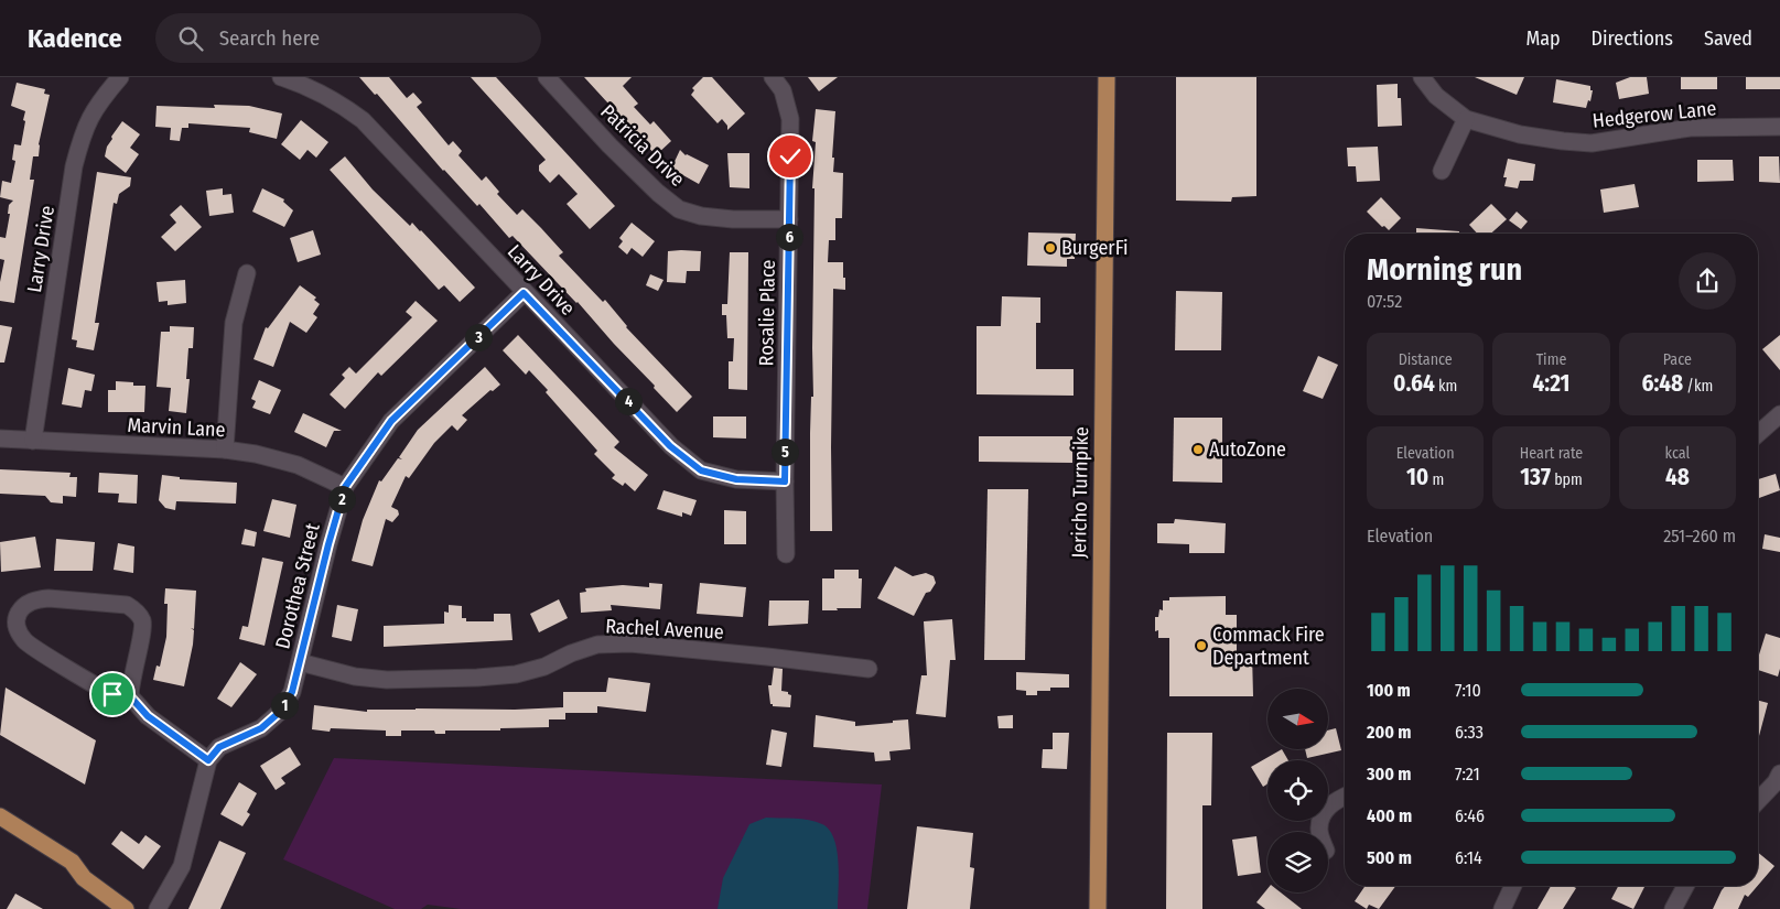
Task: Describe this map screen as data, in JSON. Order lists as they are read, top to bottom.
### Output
{
  "streets": {
    "main road": ["Jericho Turnpike"],
    "street": [
      "Hedgerow Lane",
      "Patricia Drive",
      "Larry Drive",
      "Rosalie Place",
      "Marvin Lane",
      "Dorothea Street",
      "Rachel Avenue"
    ]
  },
  "crossings": [
    ["Patricia Drive", "Rosalie Place"],
    ["Larry Drive", "Rosalie Place"],
    ["Larry Drive", "Marvin Lane"],
    ["Larry Drive", "Dorothea Street"],
    ["Marvin Lane", "Dorothea Street"],
    ["Dorothea Street", "Rachel Avenue"]
  ],
  "places": ["BurgerFi", "AutoZone", "Commack Fire Department"],
  "north": "right",
  "page": {
    "header": "Kadence",
    "search": "Search here",
    "nav": ["Map", "Directions", "Saved"],
    "pins": [
      "6",
      "3",
      "4",
      "5",
      "2",
      "1"
    ],
    "heading": ["Morning run", "07:52"],
    "stats": [
      ["Distance", "0.64 km"],
      ["Time", "4:21"],
      ["Pace", "6:48 /km"],
      ["Elevation", "10 m"],
      ["Heart rate", "137 bpm"],
      ["kcal", "48"]
    ],
    "chart": ["Elevation", "251–260 m"],
    "list": [
      {
        "name": "100 m",
        "note": "7:10"
      },
      {
        "name": "200 m",
        "note": "6:33"
      },
      {
        "name": "300 m",
        "note": "7:21"
      },
      {
        "name": "400 m",
        "note": "6:46"
      },
      {
        "name": "500 m",
        "note": "6:14"
      }
    ]
  }
}
